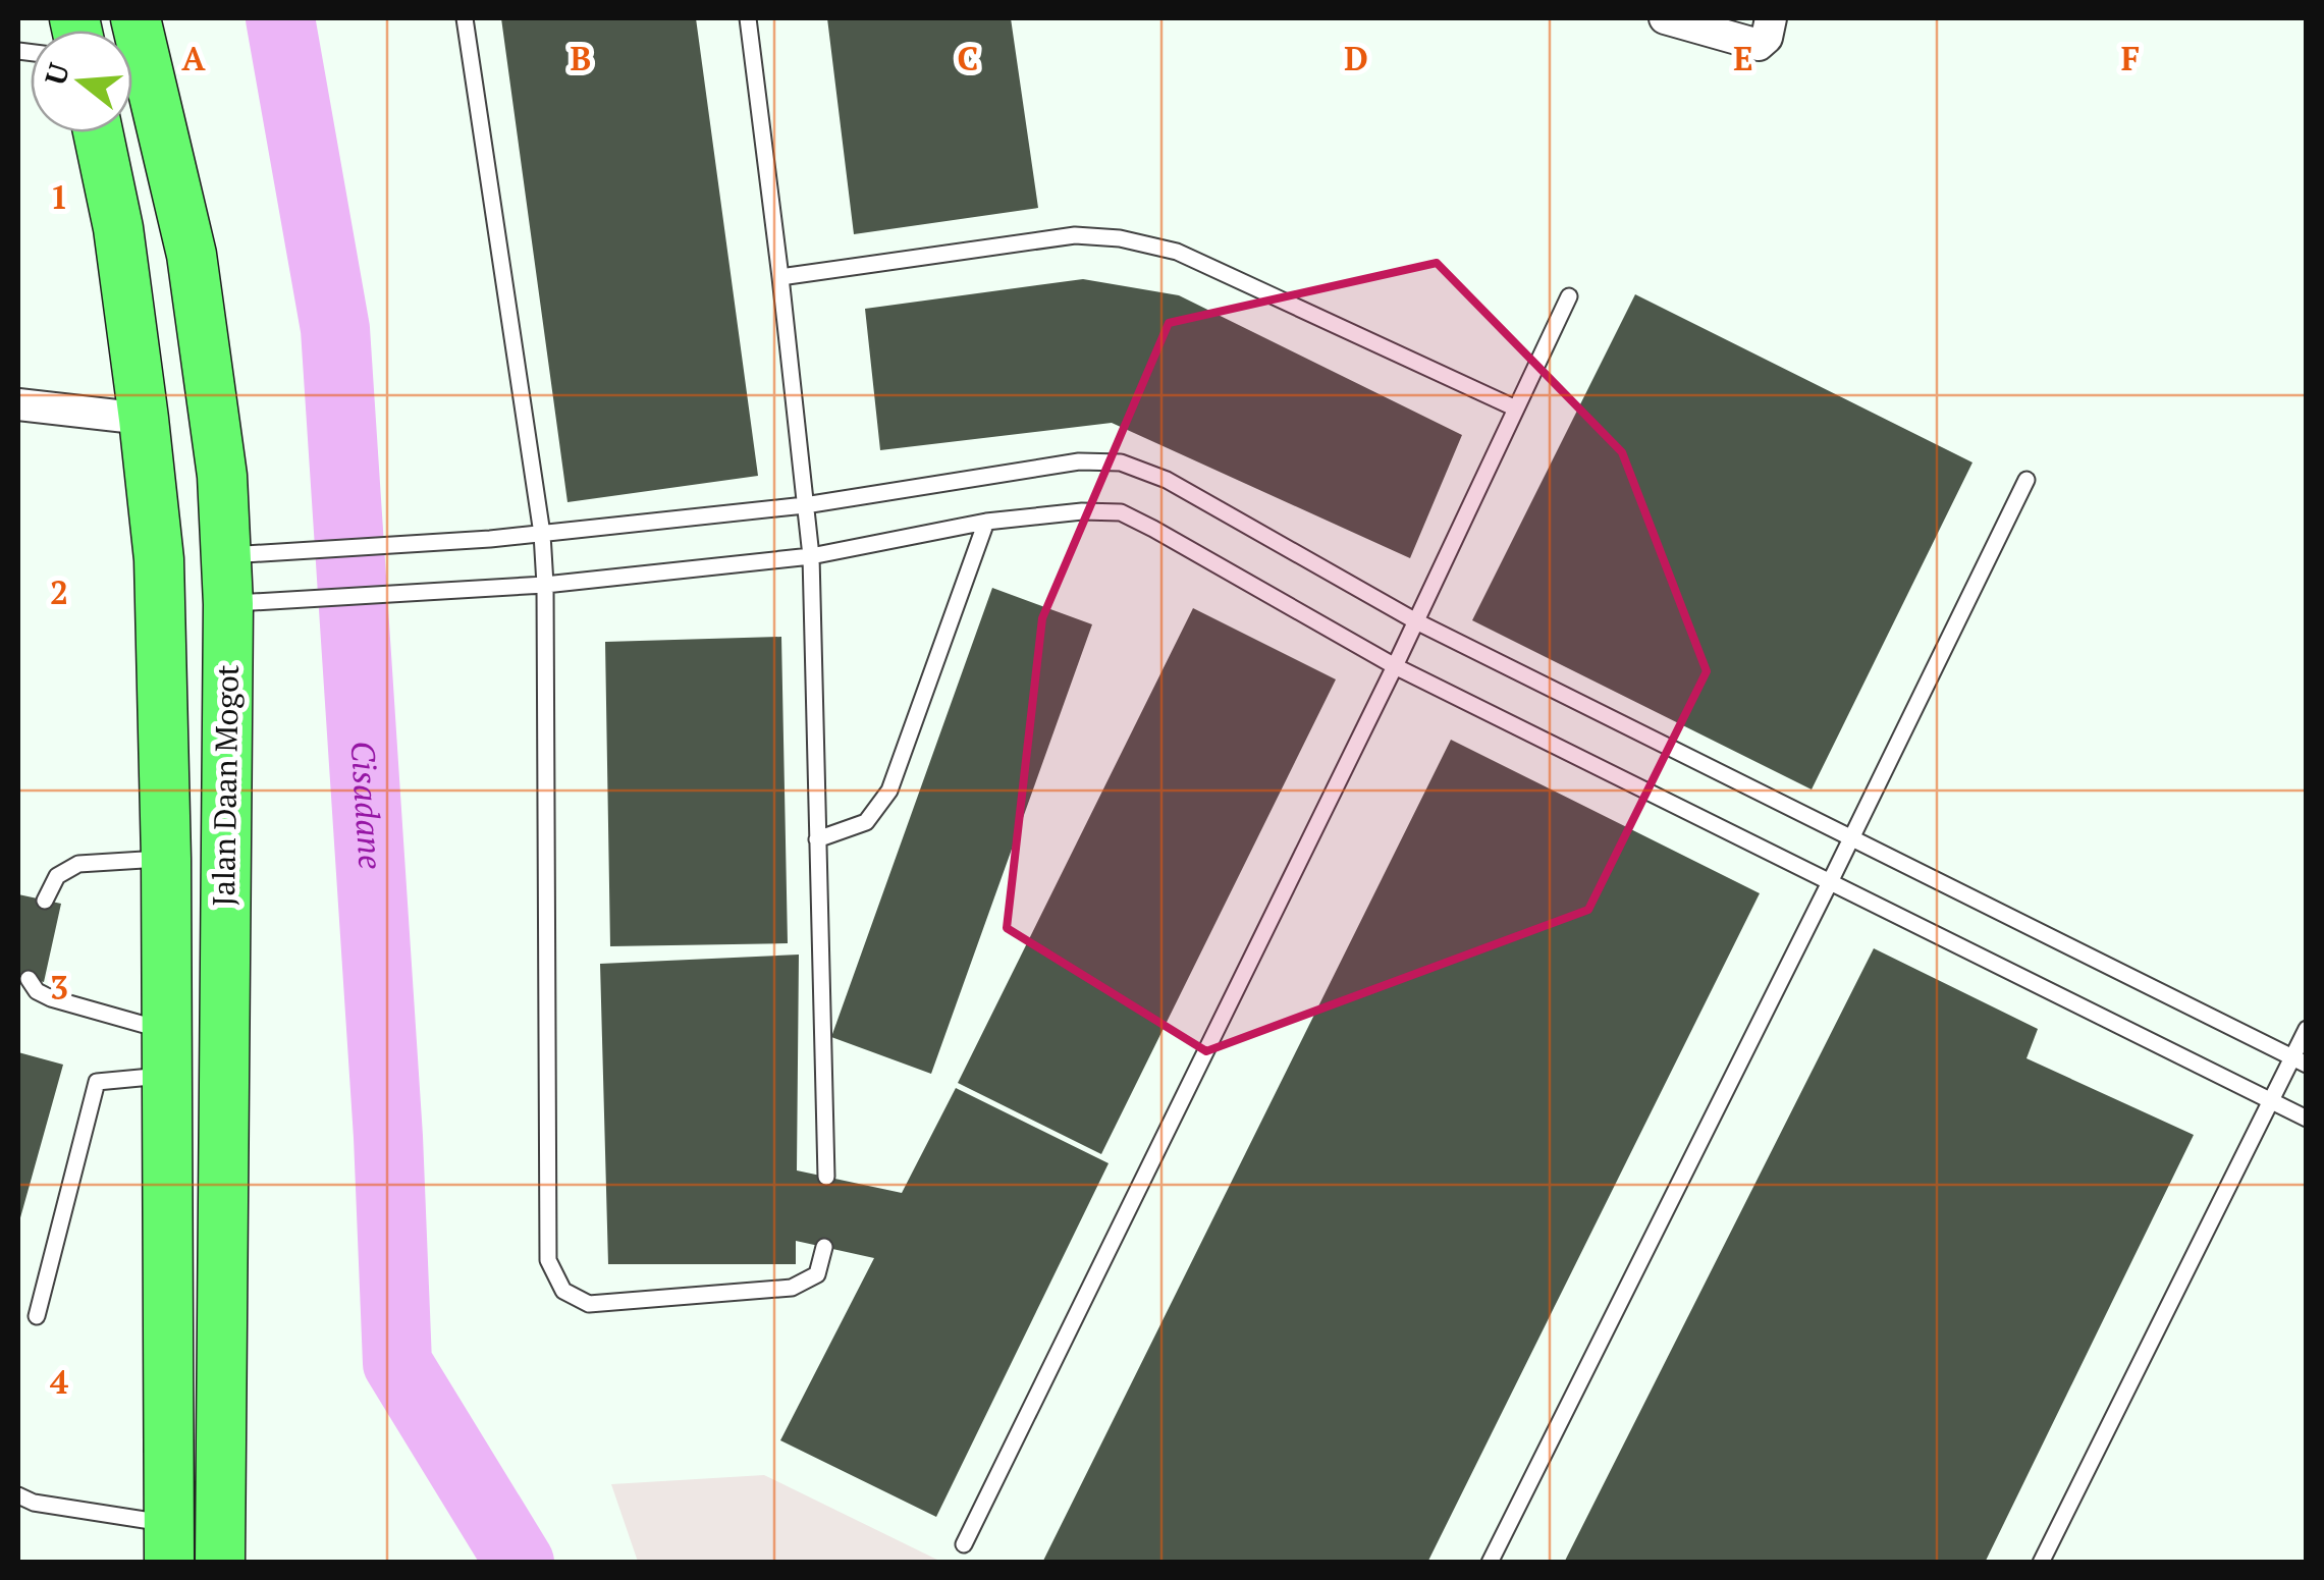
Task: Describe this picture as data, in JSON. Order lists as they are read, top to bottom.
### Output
{
  "streets": {
    "highway": ["Jalan Daan Mogot"]
  },
  "water": ["Cisadane"],
  "north": "left",
  "grid": {
    "columns": [
      "A",
      "B",
      "C",
      "D",
      "E",
      "F"
    ],
    "rows": [
      "1",
      "2",
      "3",
      "4"
    ]
  }
}
